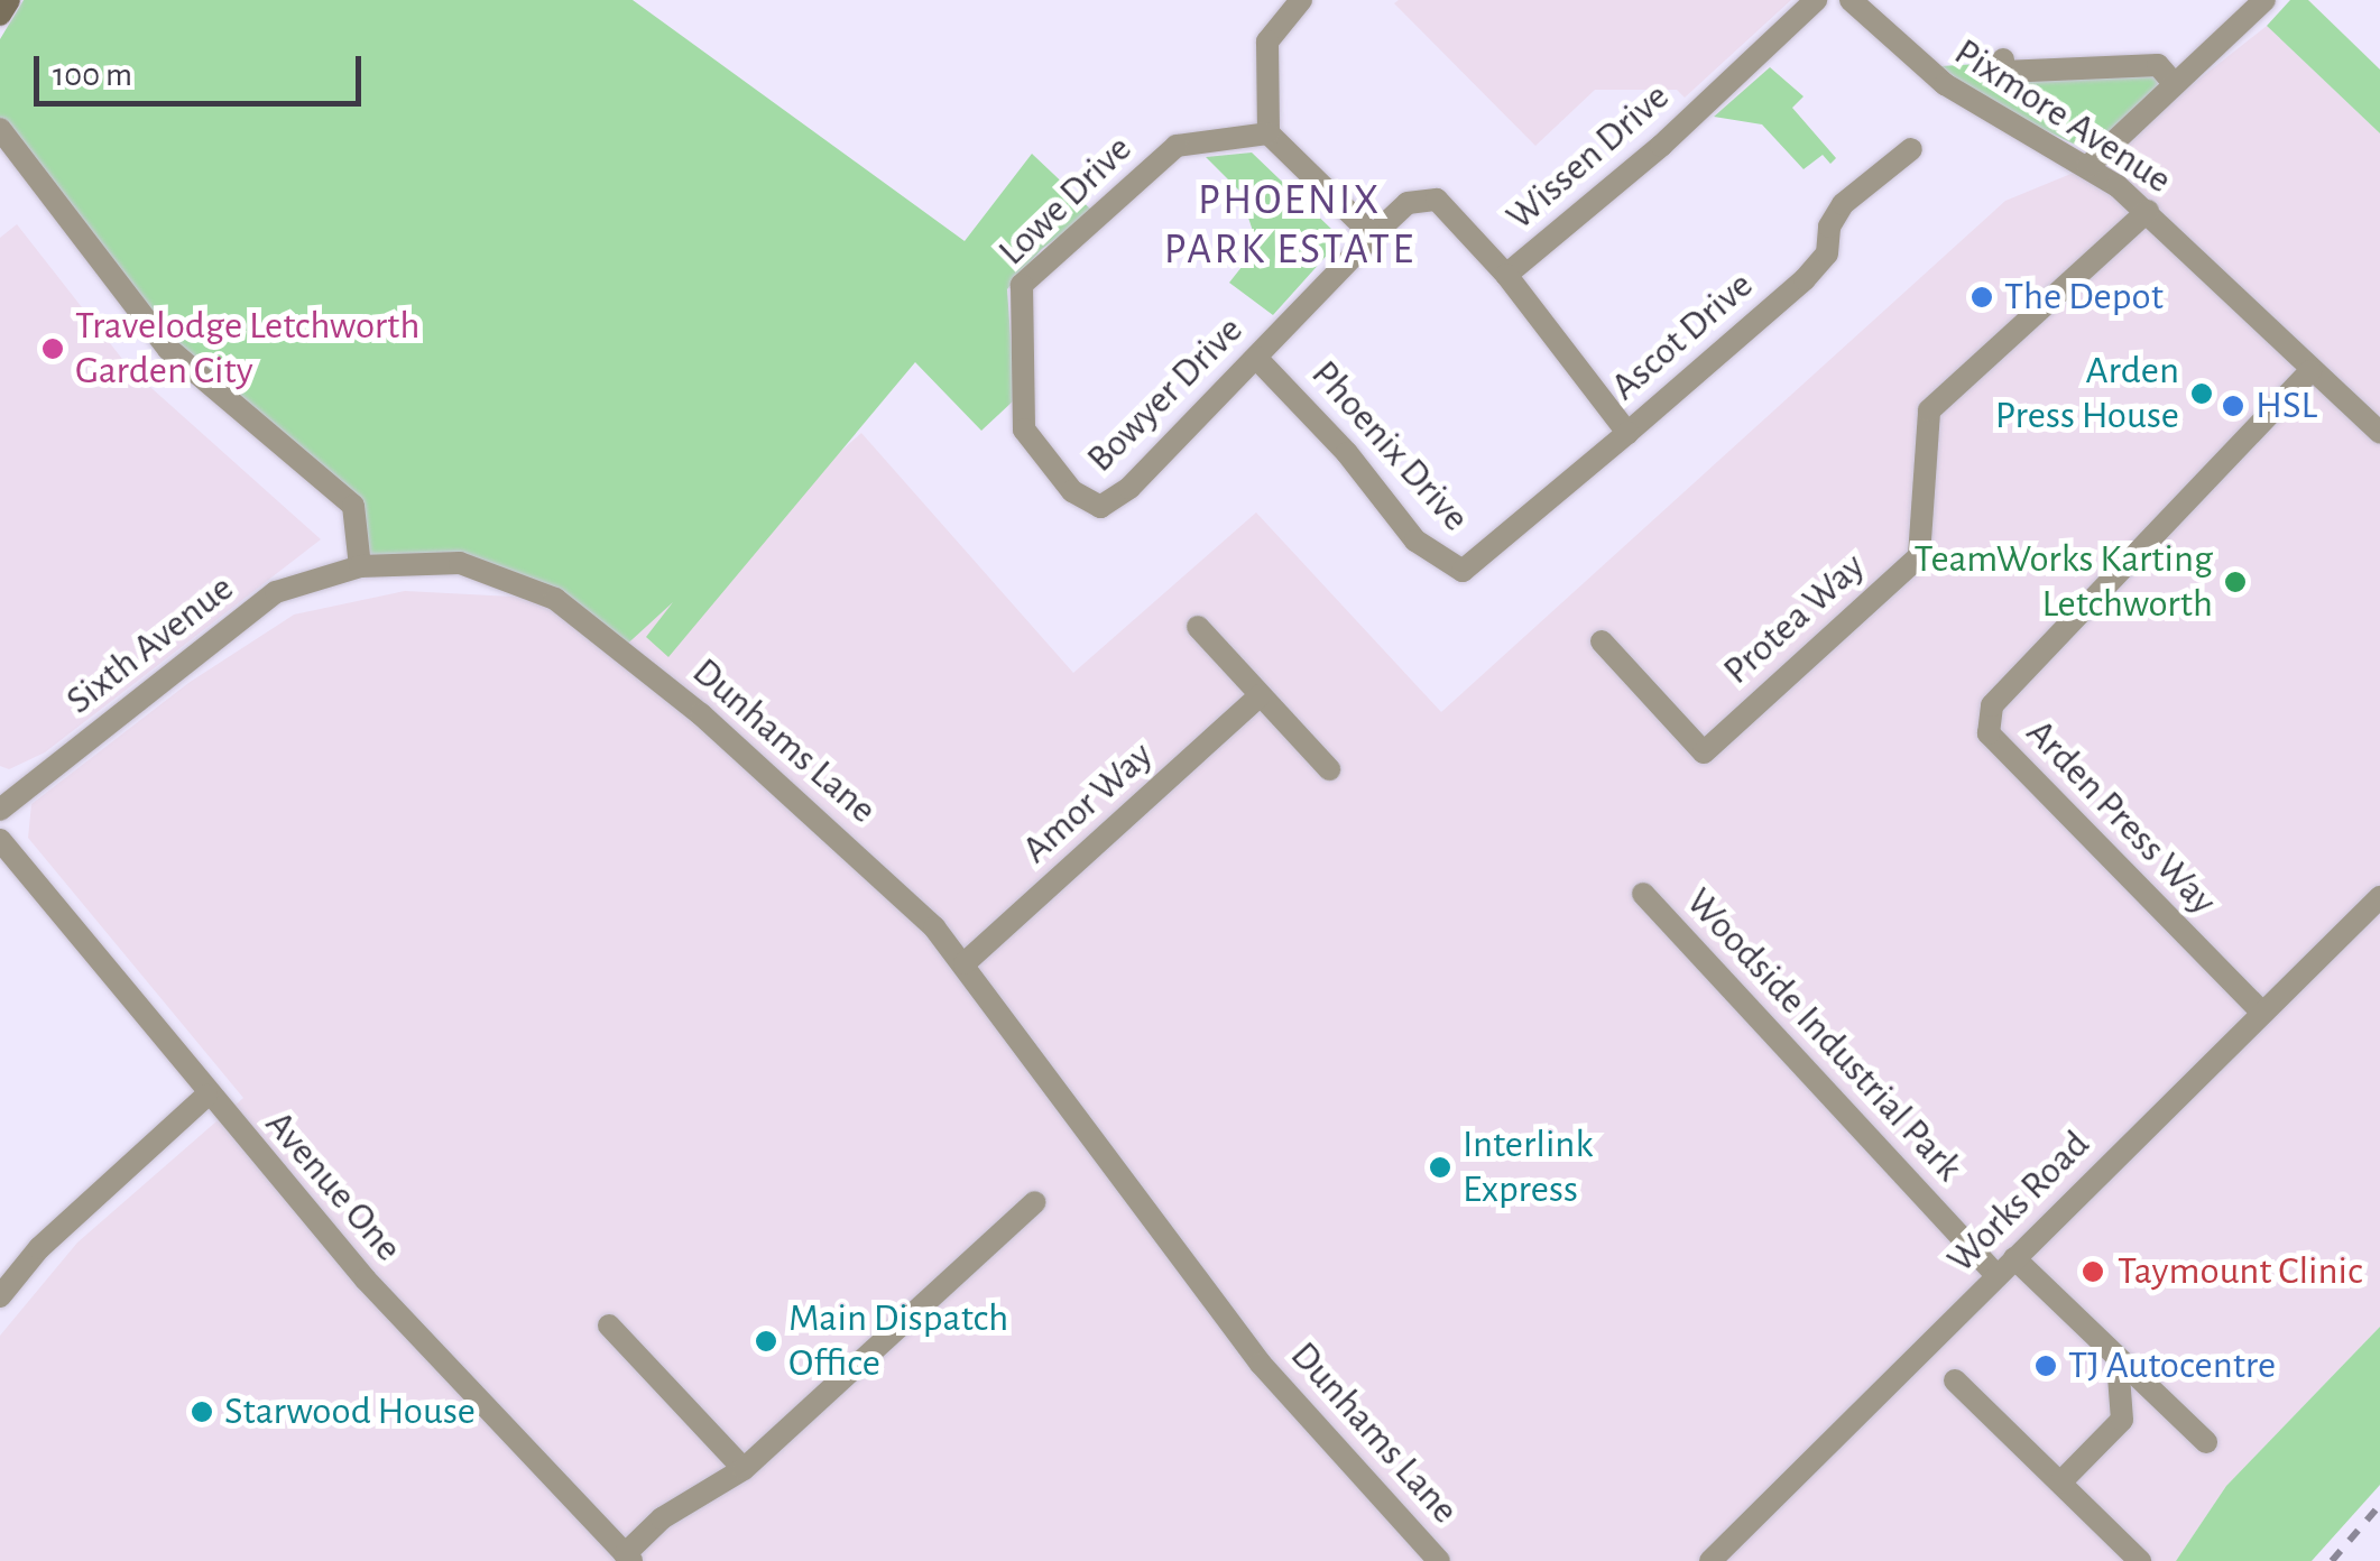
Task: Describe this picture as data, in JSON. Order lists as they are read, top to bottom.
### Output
{
  "streets": {
    "street": [
      "Pixmore Avenue",
      "Wissen Drive",
      "Lowe Drive",
      "Ascot Drive",
      "Bowyer Drive",
      "Phoenix Drive",
      "Protea Way",
      "Sixth Avenue",
      "Dunhams Lane",
      "Amor Way",
      "Arden Press Way",
      "Woodside Industrial Park",
      "Avenue One",
      "Works Road"
    ]
  },
  "crossings": [
    ["Pixmore Avenue", "Protea Way"],
    ["Pixmore Avenue", "Arden Press Way"],
    ["Wissen Drive", "Ascot Drive"],
    ["Wissen Drive", "Bowyer Drive"],
    ["Lowe Drive", "Bowyer Drive"],
    ["Ascot Drive", "Phoenix Drive"],
    ["Bowyer Drive", "Phoenix Drive"],
    ["Sixth Avenue", "Dunhams Lane"],
    ["Dunhams Lane", "Amor Way"],
    ["Arden Press Way", "Works Road"],
    ["Woodside Industrial Park", "Works Road"]
  ],
  "districts": ["PHOENIX PARK ESTATE"],
  "places": [
    "The Depot",
    "Travelodge Letchworth Garden City",
    "Arden Press House",
    "HSL",
    "TeamWorks Karting Letchworth",
    "Interlink Express",
    "Taymount Clinic",
    "Main Dispatch Office",
    "TJ Autocentre",
    "Starwood House"
  ],
  "scale_bar": "100 m"
}
